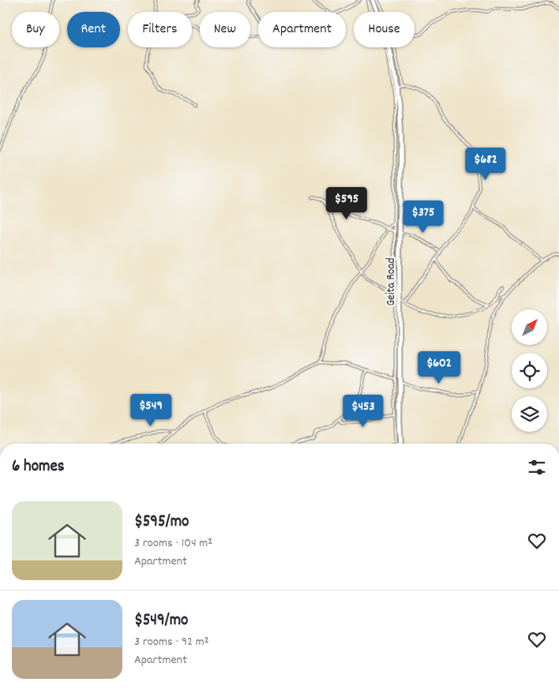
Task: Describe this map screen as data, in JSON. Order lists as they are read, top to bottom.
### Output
{
  "streets": {
    "highway": ["Geita Road"]
  },
  "north": "top right",
  "page": {
    "chip": [
      "Buy",
      "Rent",
      "Filters",
      "New",
      "Apartment",
      "House"
    ],
    "price": [
      "$682",
      "$595",
      "$375",
      "$602",
      "$549",
      "$453"
    ],
    "heading": "6 homes",
    "list": [
      {
        "name": "$595/mo",
        "note": "3 rooms · 104 m² · Apartment"
      },
      {
        "name": "$549/mo",
        "note": "3 rooms · 92 m² · Apartment"
      }
    ]
  }
}
